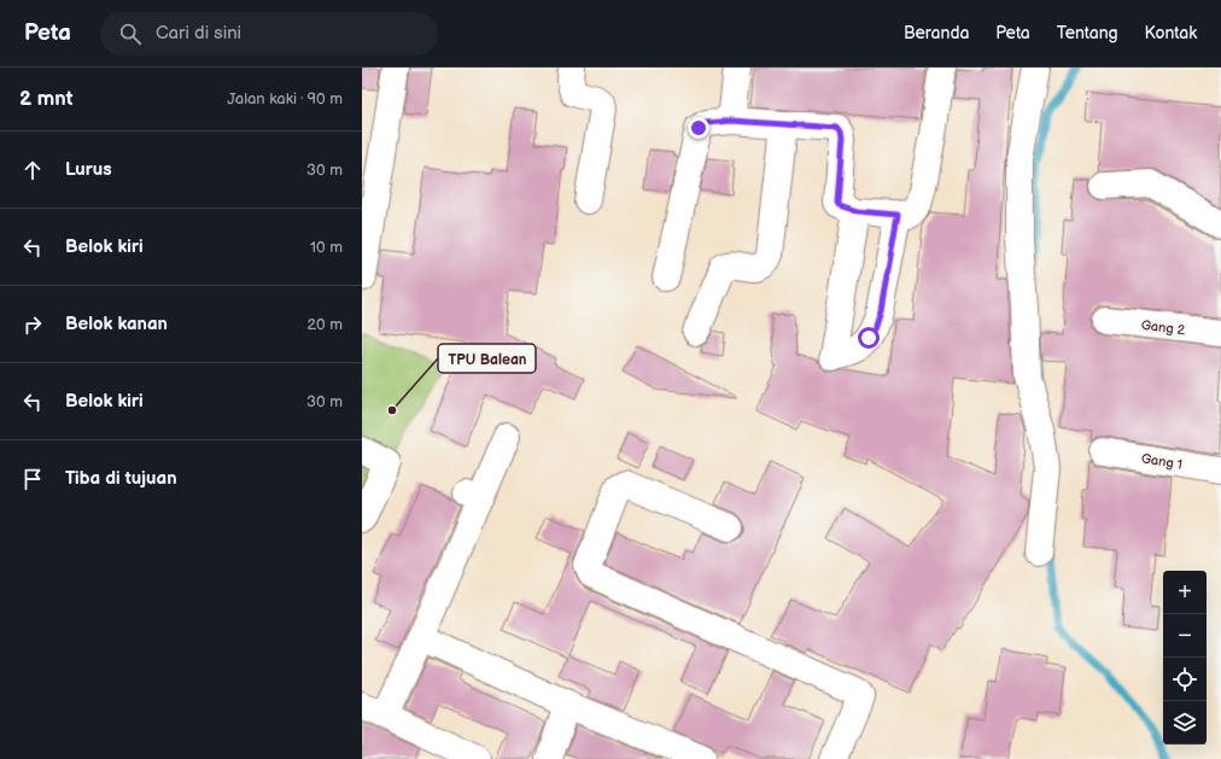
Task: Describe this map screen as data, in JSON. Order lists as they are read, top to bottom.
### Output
{
  "streets": {
    "street": ["Gang 2", "Gang 1"]
  },
  "places": ["TPU Balean"],
  "page": {
    "header": "Peta",
    "search": "Cari di sini",
    "nav": [
      "Beranda",
      "Peta",
      "Tentang",
      "Kontak"
    ],
    "heading": ["2 mnt", "Jalan kaki · 90 m"],
    "list": [
      ["Lurus", "30 m"],
      ["Belok kiri", "10 m"],
      ["Belok kanan", "20 m"],
      ["Belok kiri", "30 m"],
      "Tiba di tujuan"
    ],
    "map_buttons": ["+", "−"]
  }
}
